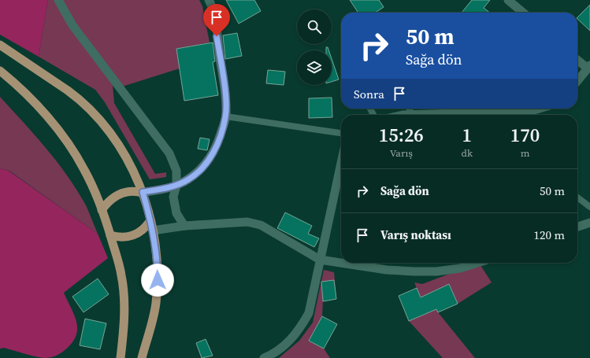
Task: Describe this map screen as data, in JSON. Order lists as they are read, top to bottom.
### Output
{
  "page": {
    "turn": ["50 m", "Sağa dön"],
    "then": "Sonra",
    "eta": [
      "15:26",
      "Varış",
      "1",
      "dk",
      "170",
      "m"
    ],
    "list": [
      {
        "name": "Sağa dön",
        "value": "50 m"
      },
      {
        "name": "Varış noktası",
        "value": "120 m"
      }
    ]
  }
}
